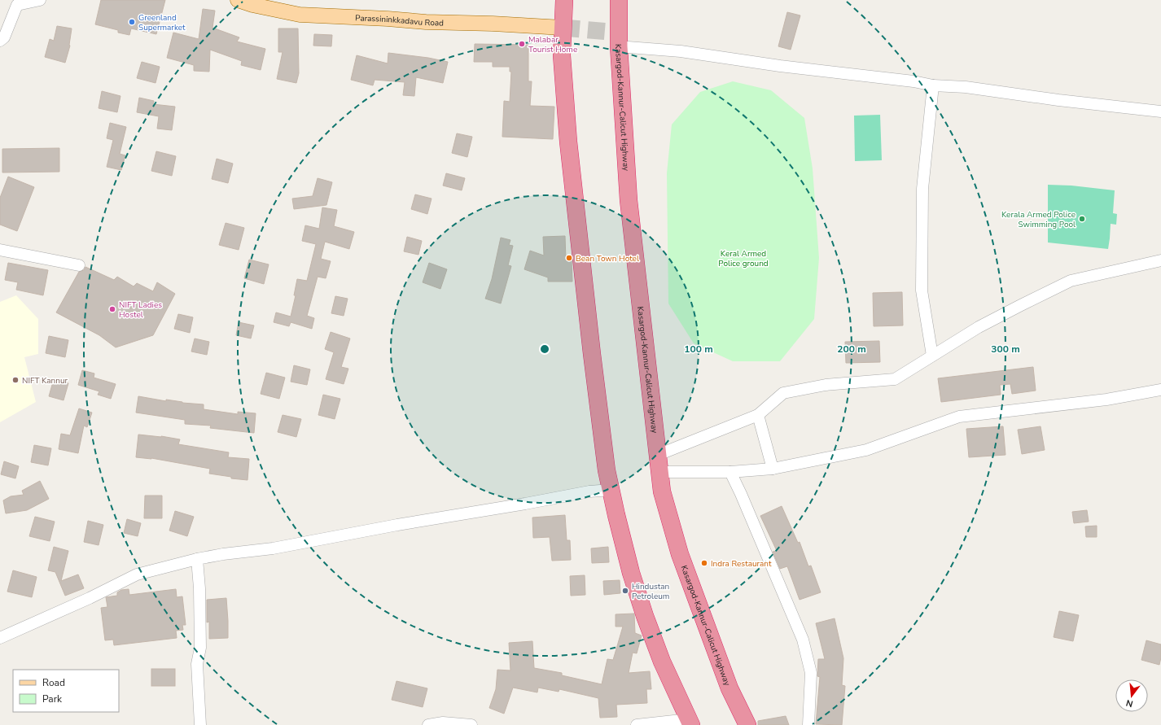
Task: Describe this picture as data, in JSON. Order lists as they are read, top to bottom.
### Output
{
  "streets": {
    "highway": ["Kasargod-Kannur-Calicut Highway"],
    "main road": ["Parassininkkadavu Road"]
  },
  "parks": ["Keral Armed Police ground"],
  "places": [
    "Greenland Supermarket",
    "Malabar Tourist Home",
    "Kerala Armed Police Swimming Pool",
    "Bean Town Hotel",
    "NIFT Ladies Hostel",
    "NIFT Kannur",
    "Indra Restaurant",
    "Hindustan Petroleum"
  ],
  "legend": ["Road", "Park"],
  "north": "bottom",
  "rings": ["100 m", "200 m", "300 m"]
}
